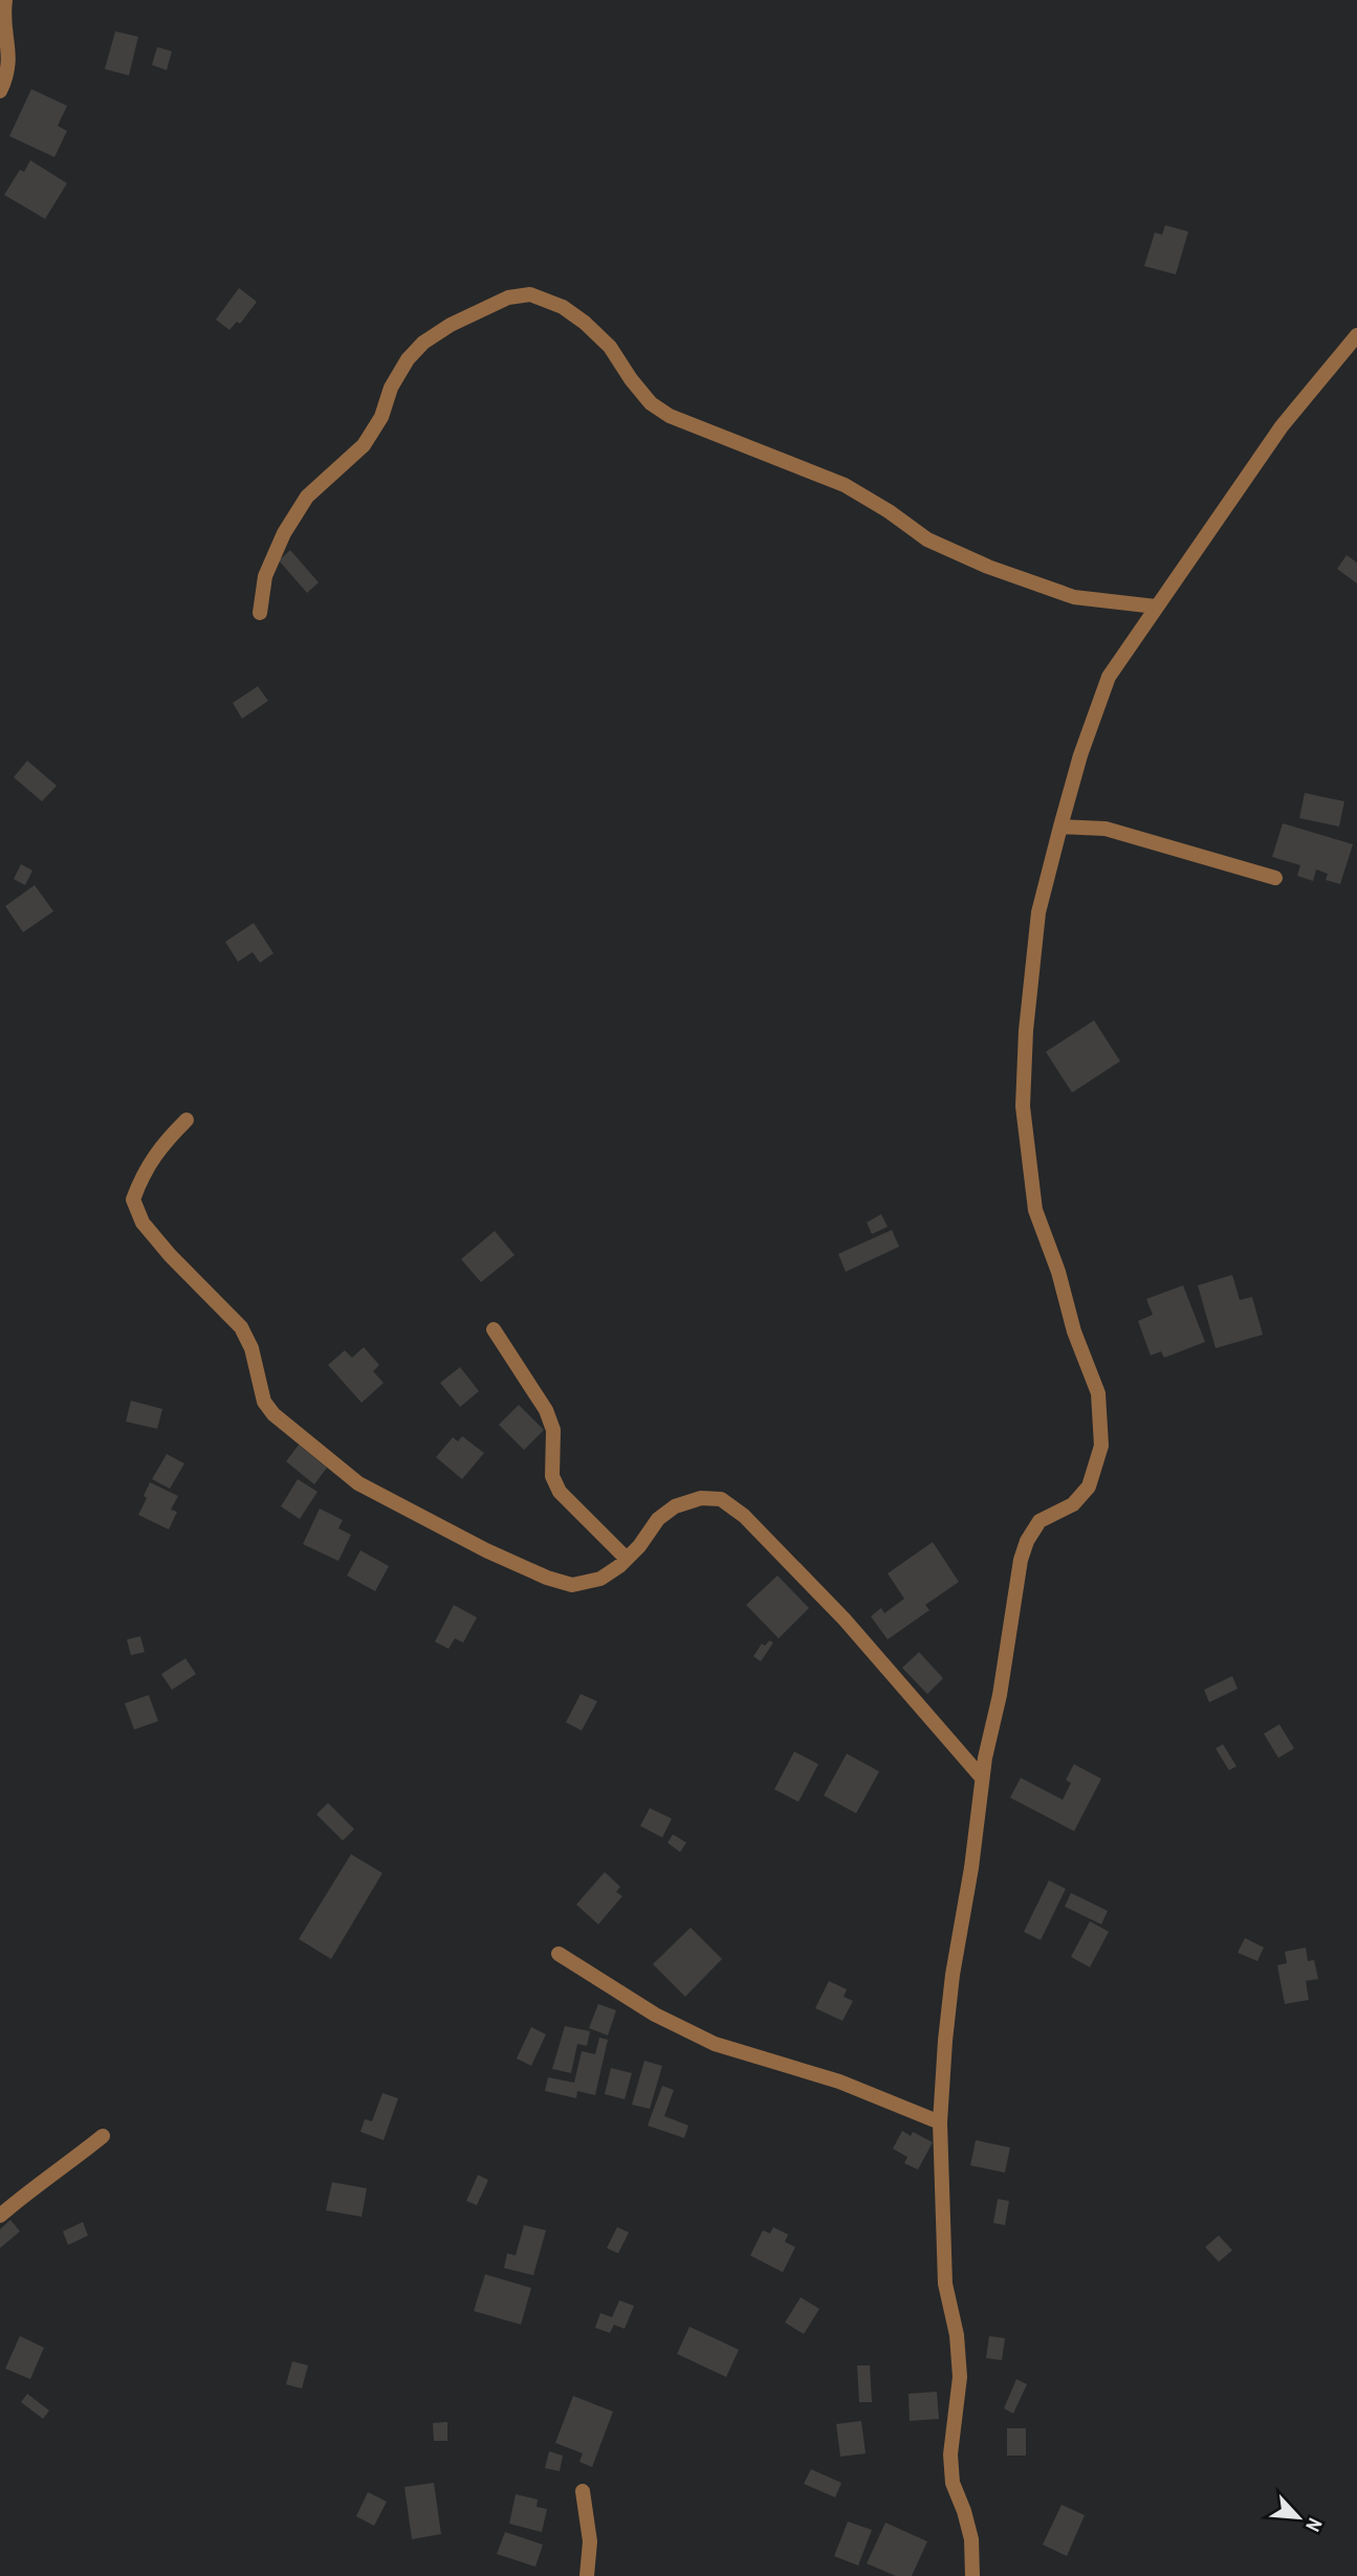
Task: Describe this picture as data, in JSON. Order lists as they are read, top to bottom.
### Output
{
  "north": "bottom right"
}
